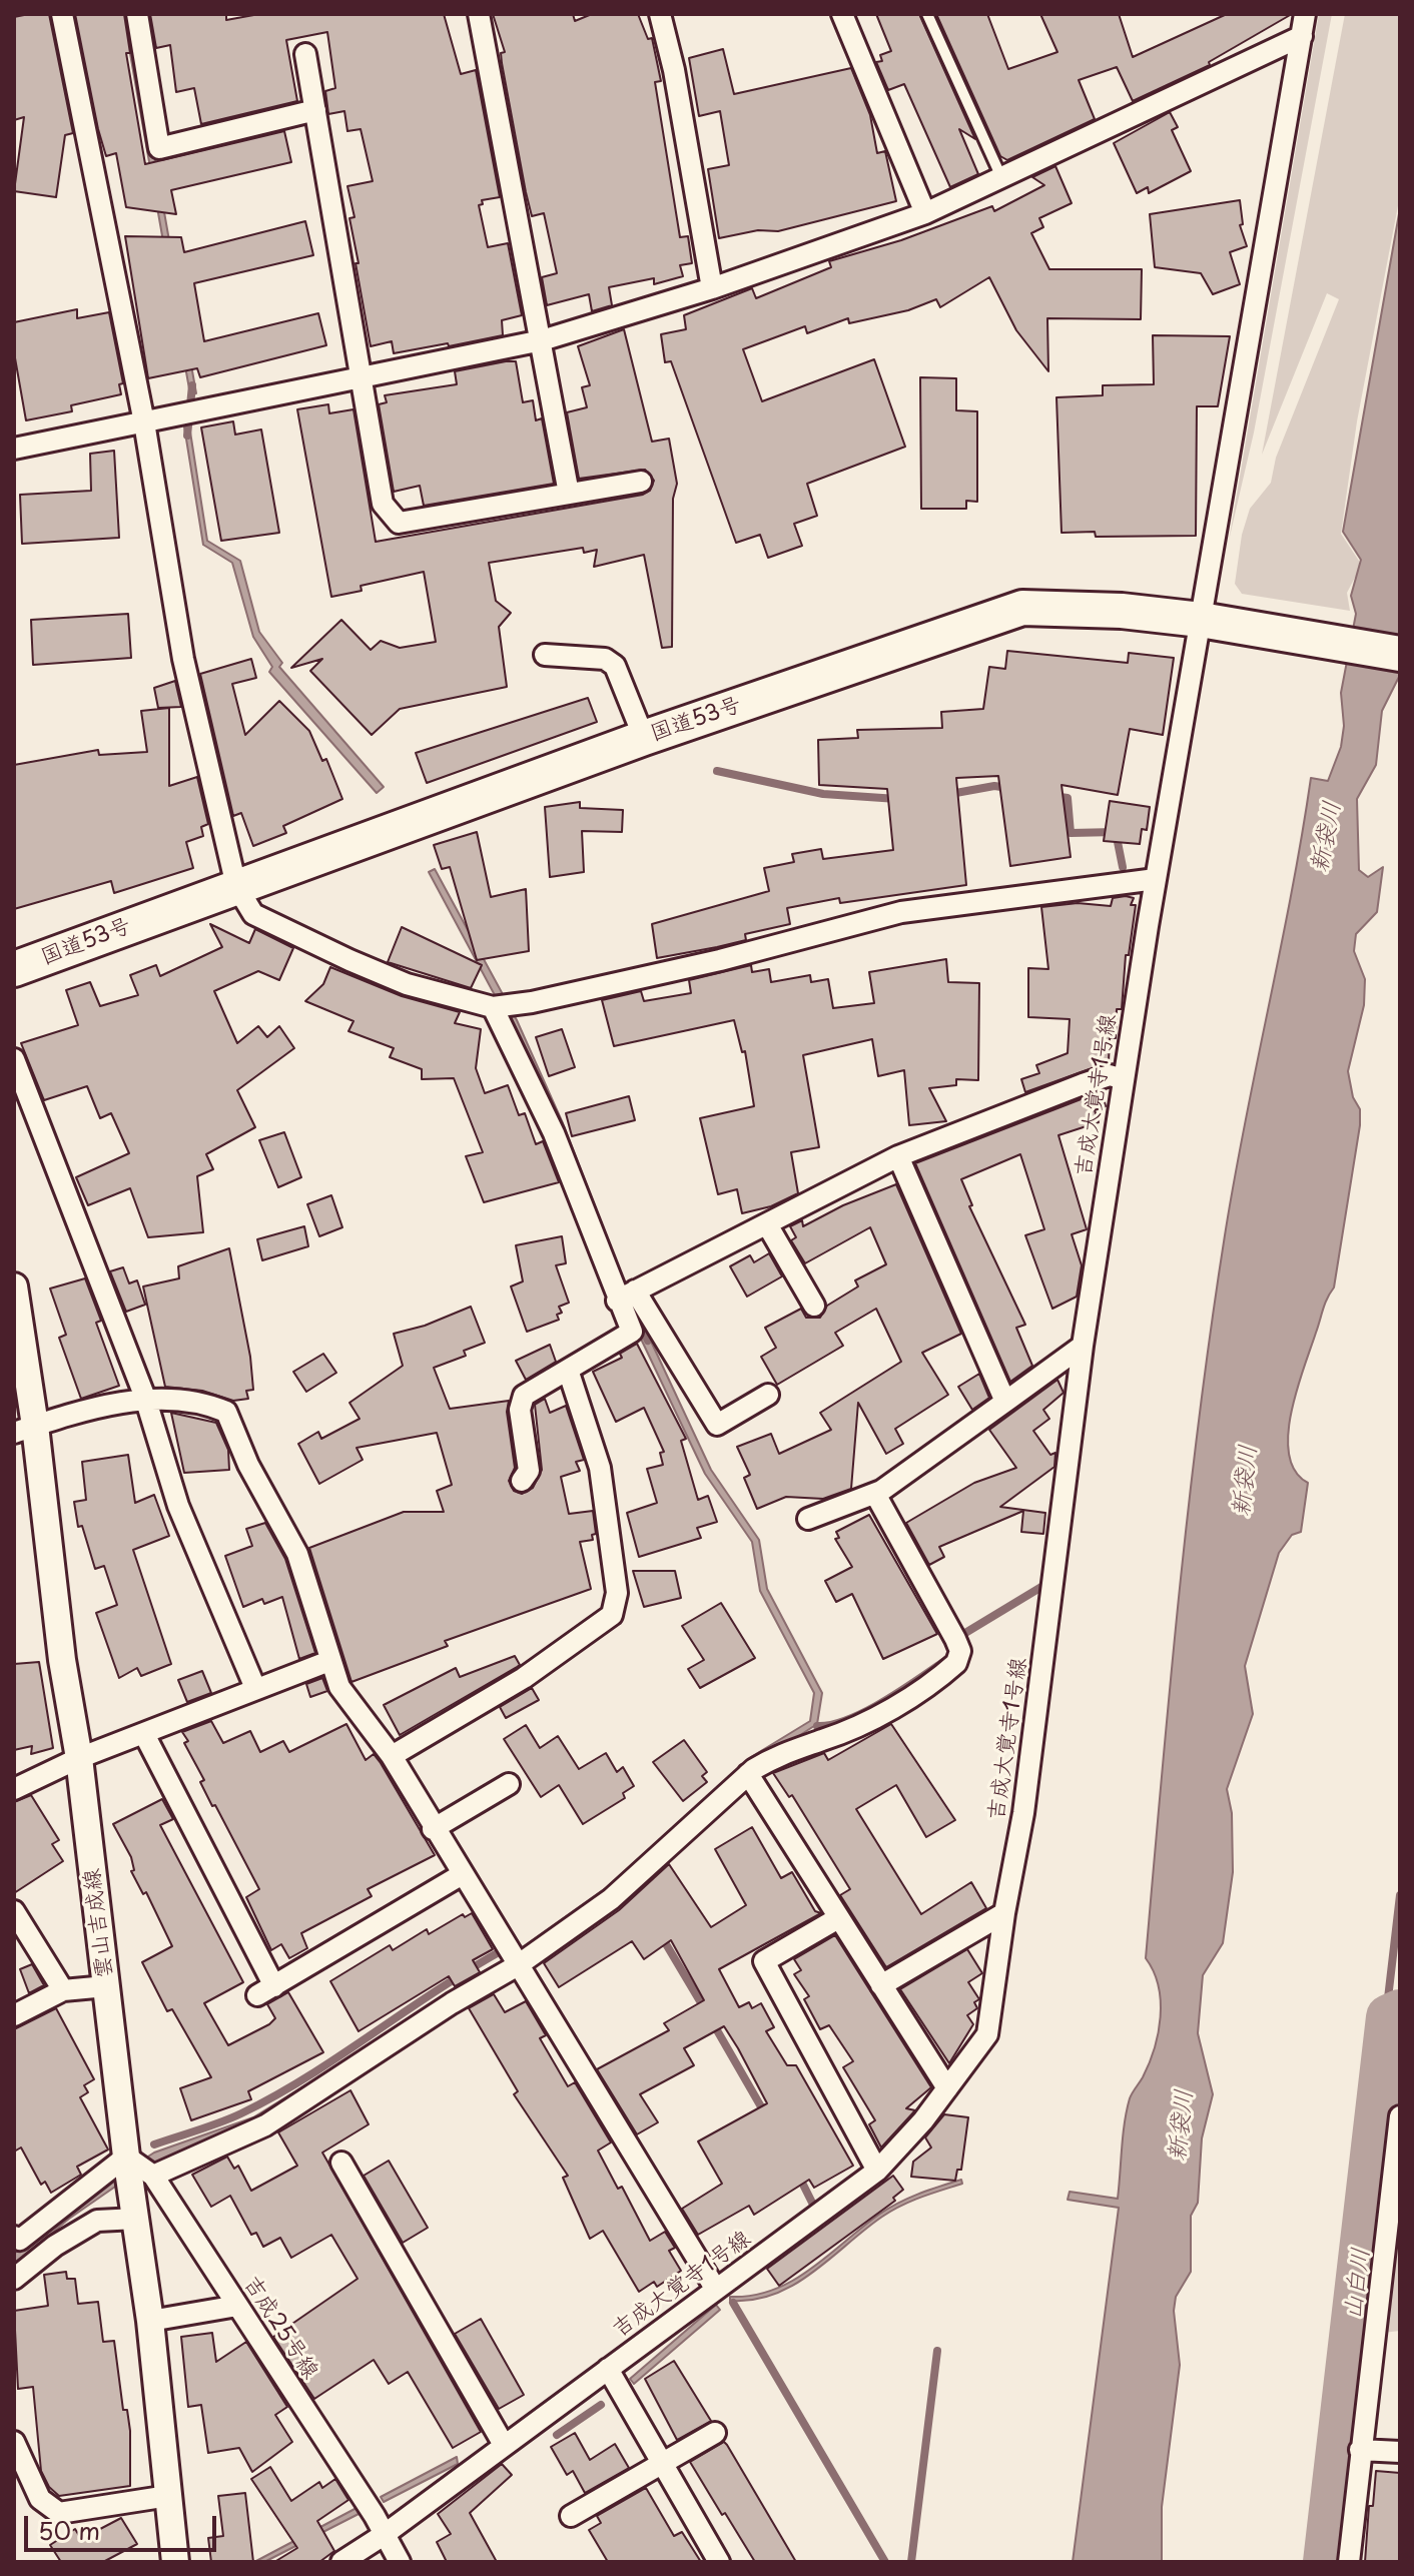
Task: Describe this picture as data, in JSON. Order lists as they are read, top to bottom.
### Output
{
  "streets": {
    "highway": ["国道53号"],
    "street": ["吉成大覚寺1号線", "雲山吉成線", "吉成25号線"]
  },
  "crossings": [
    ["国道53号", "吉成大覚寺1号線"],
    ["吉成大覚寺1号線", "吉成25号線"],
    ["雲山吉成線", "吉成25号線"]
  ],
  "water": ["新袋川", "山白川"],
  "scale_bar": "50 m"
}
